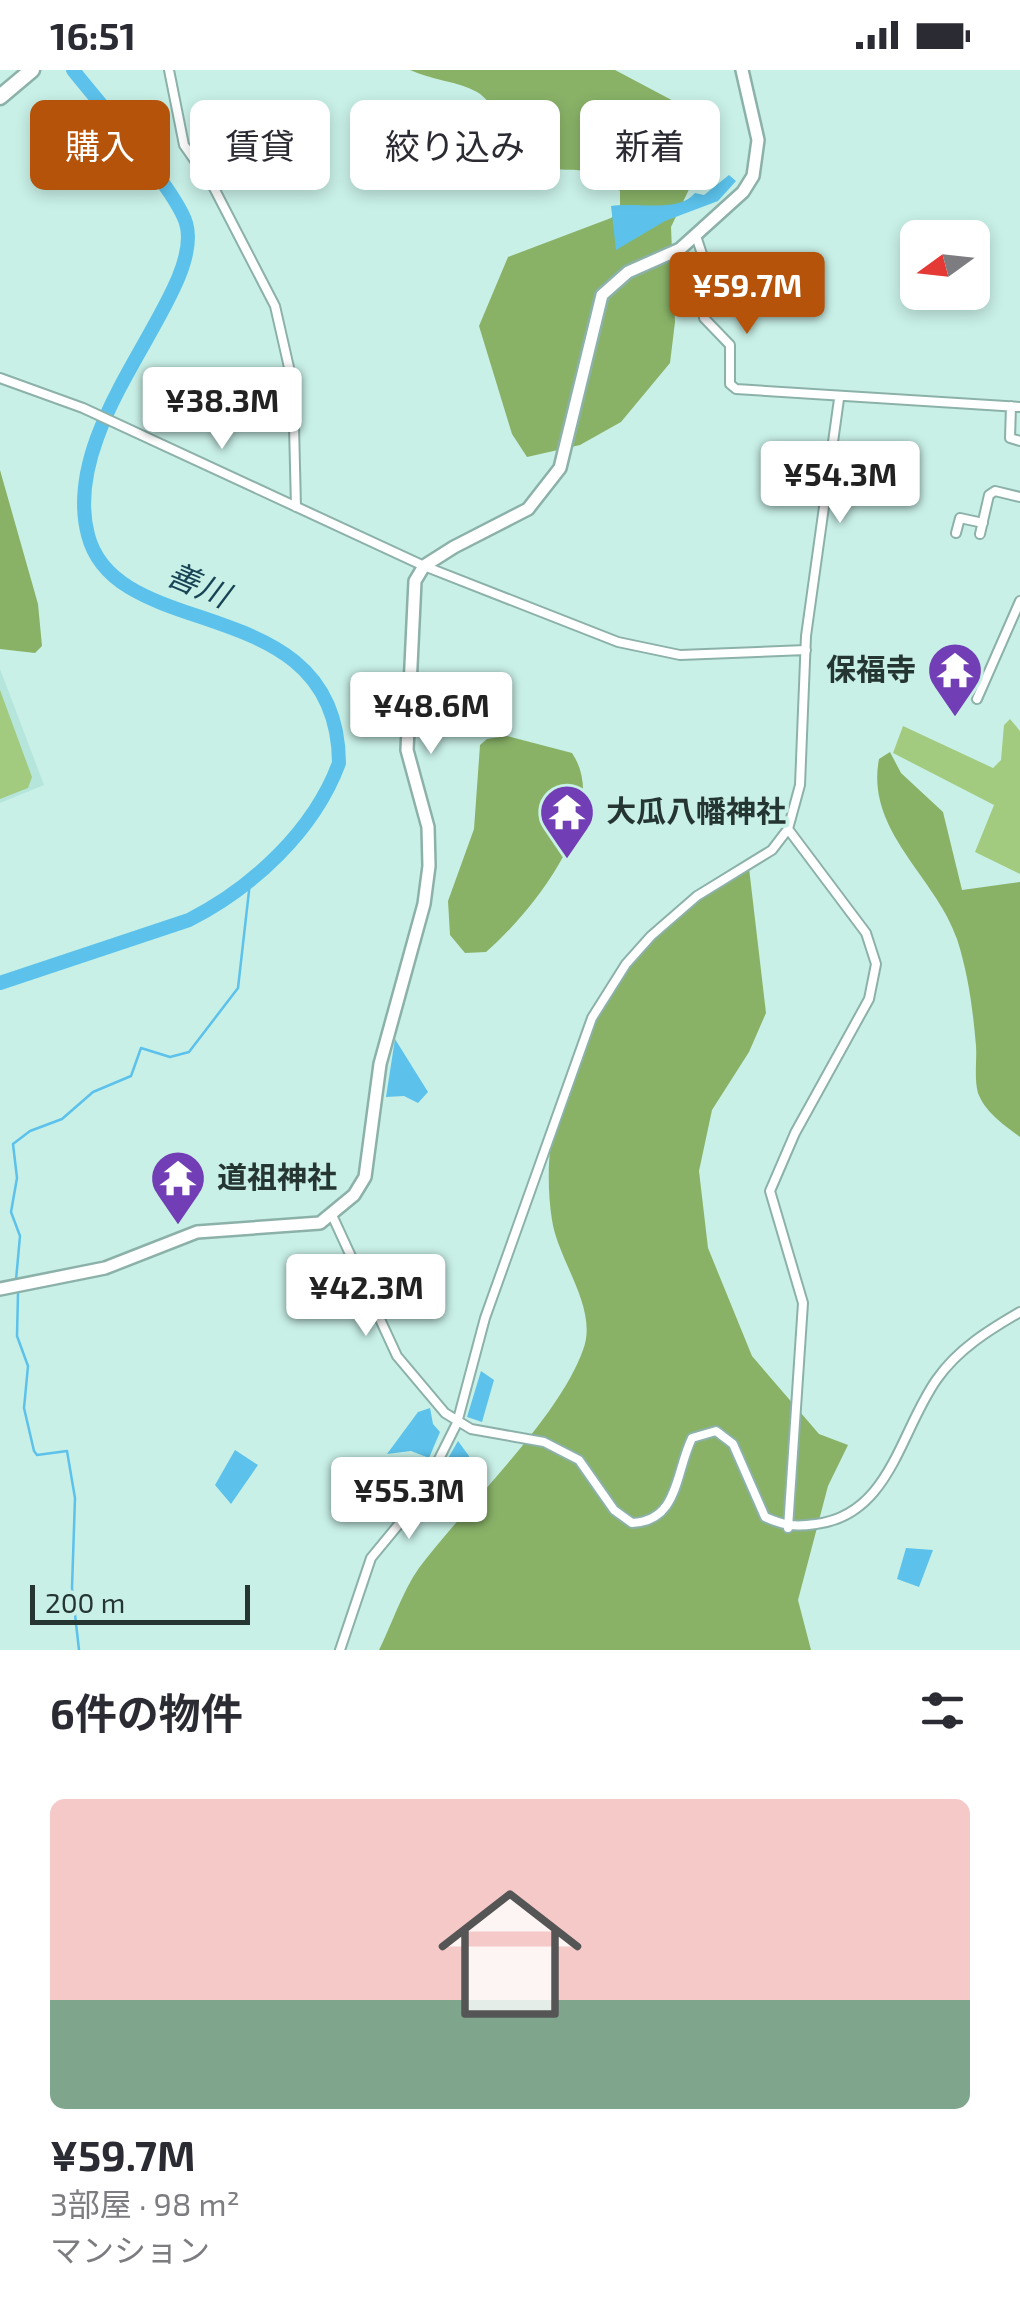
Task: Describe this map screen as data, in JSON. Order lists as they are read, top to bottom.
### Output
{
  "water": ["善川"],
  "places": {
    "temple": ["保福寺", "大瓜八幡神社", "道祖神社"]
  },
  "scale_bar": "200 m",
  "north": "left",
  "page": {
    "status": "16:51",
    "chip": [
      "購入",
      "賃貸",
      "絞り込み",
      "新着"
    ],
    "price": [
      "¥59.7M",
      "¥38.3M",
      "¥54.3M",
      "¥48.6M",
      "¥42.3M",
      "¥55.3M"
    ],
    "scale": "200 m",
    "heading": "6件の物件",
    "list": [
      {
        "name": "¥59.7M",
        "note": "3部屋 · 98 m² · マンション"
      }
    ]
  }
}
